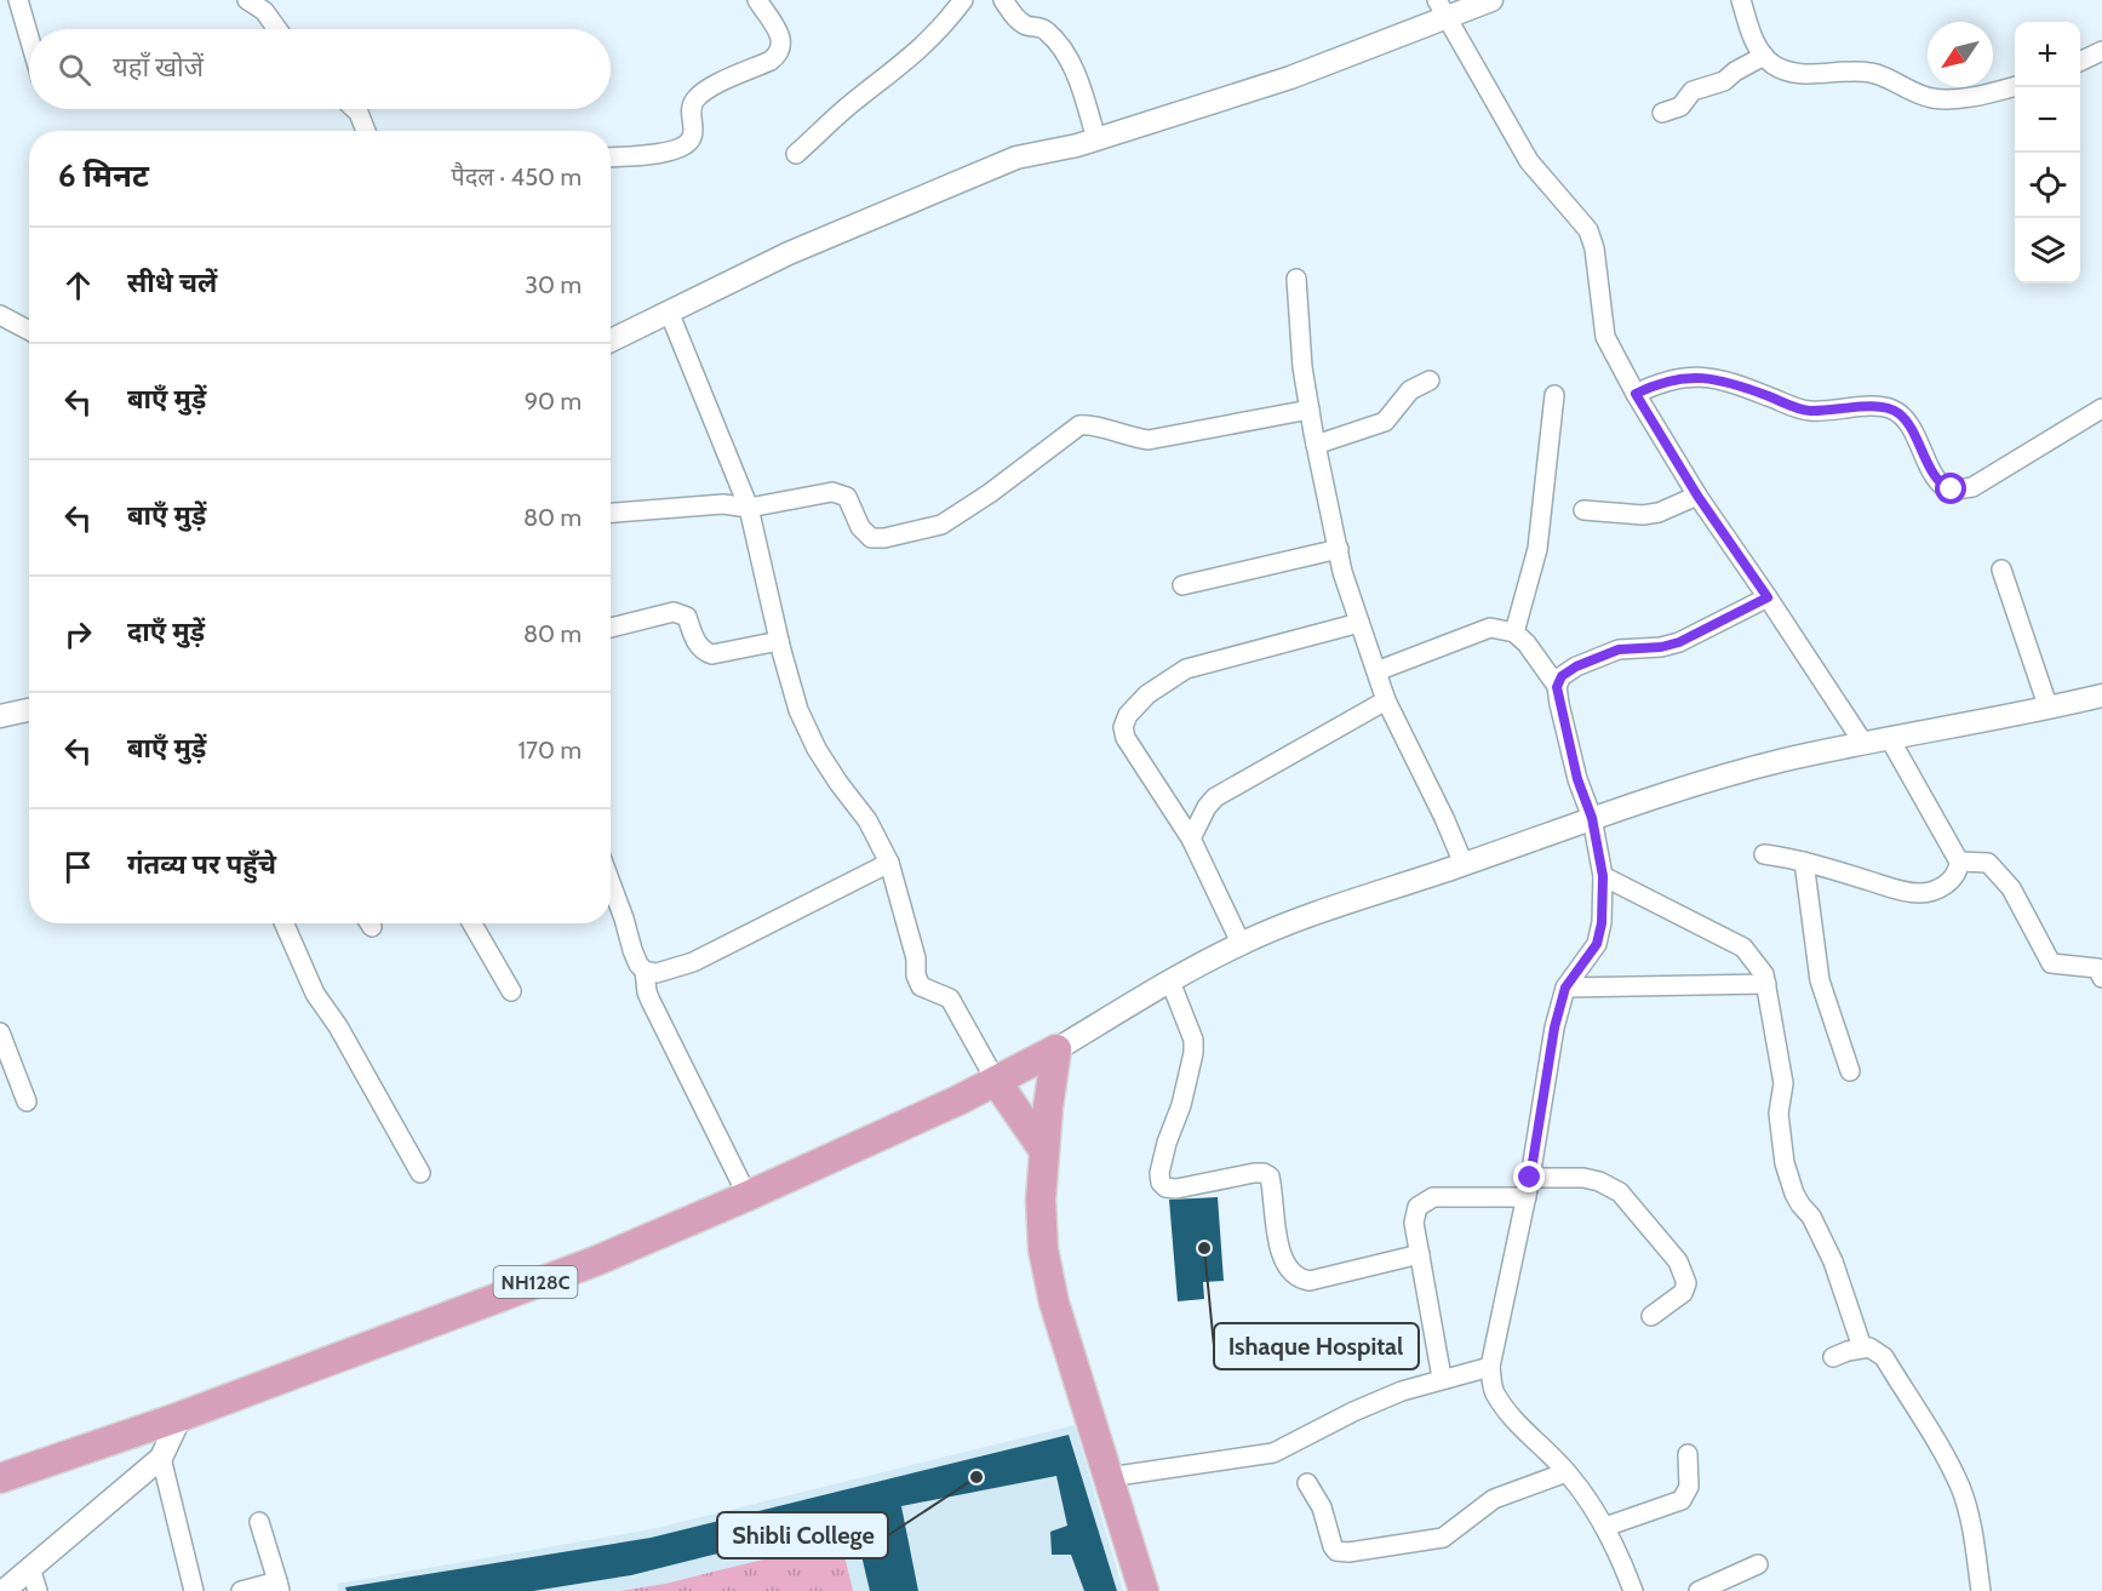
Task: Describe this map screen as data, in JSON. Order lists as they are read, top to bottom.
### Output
{
  "streets": {
    "highway": ["NH128C"]
  },
  "places": ["Ishaque Hospital", "Shibli College"],
  "north": "bottom left",
  "page": {
    "map_buttons": ["+", "−"],
    "search": "यहाँ खोजें",
    "heading": ["6 मिनट", "पैदल · 450 m"],
    "list": [
      ["सीधे चलें", "30 m"],
      ["बाएँ मुड़ें", "90 m"],
      ["बाएँ मुड़ें", "80 m"],
      ["दाएँ मुड़ें", "80 m"],
      ["बाएँ मुड़ें", "170 m"],
      "गंतव्य पर पहुँचे"
    ]
  }
}
